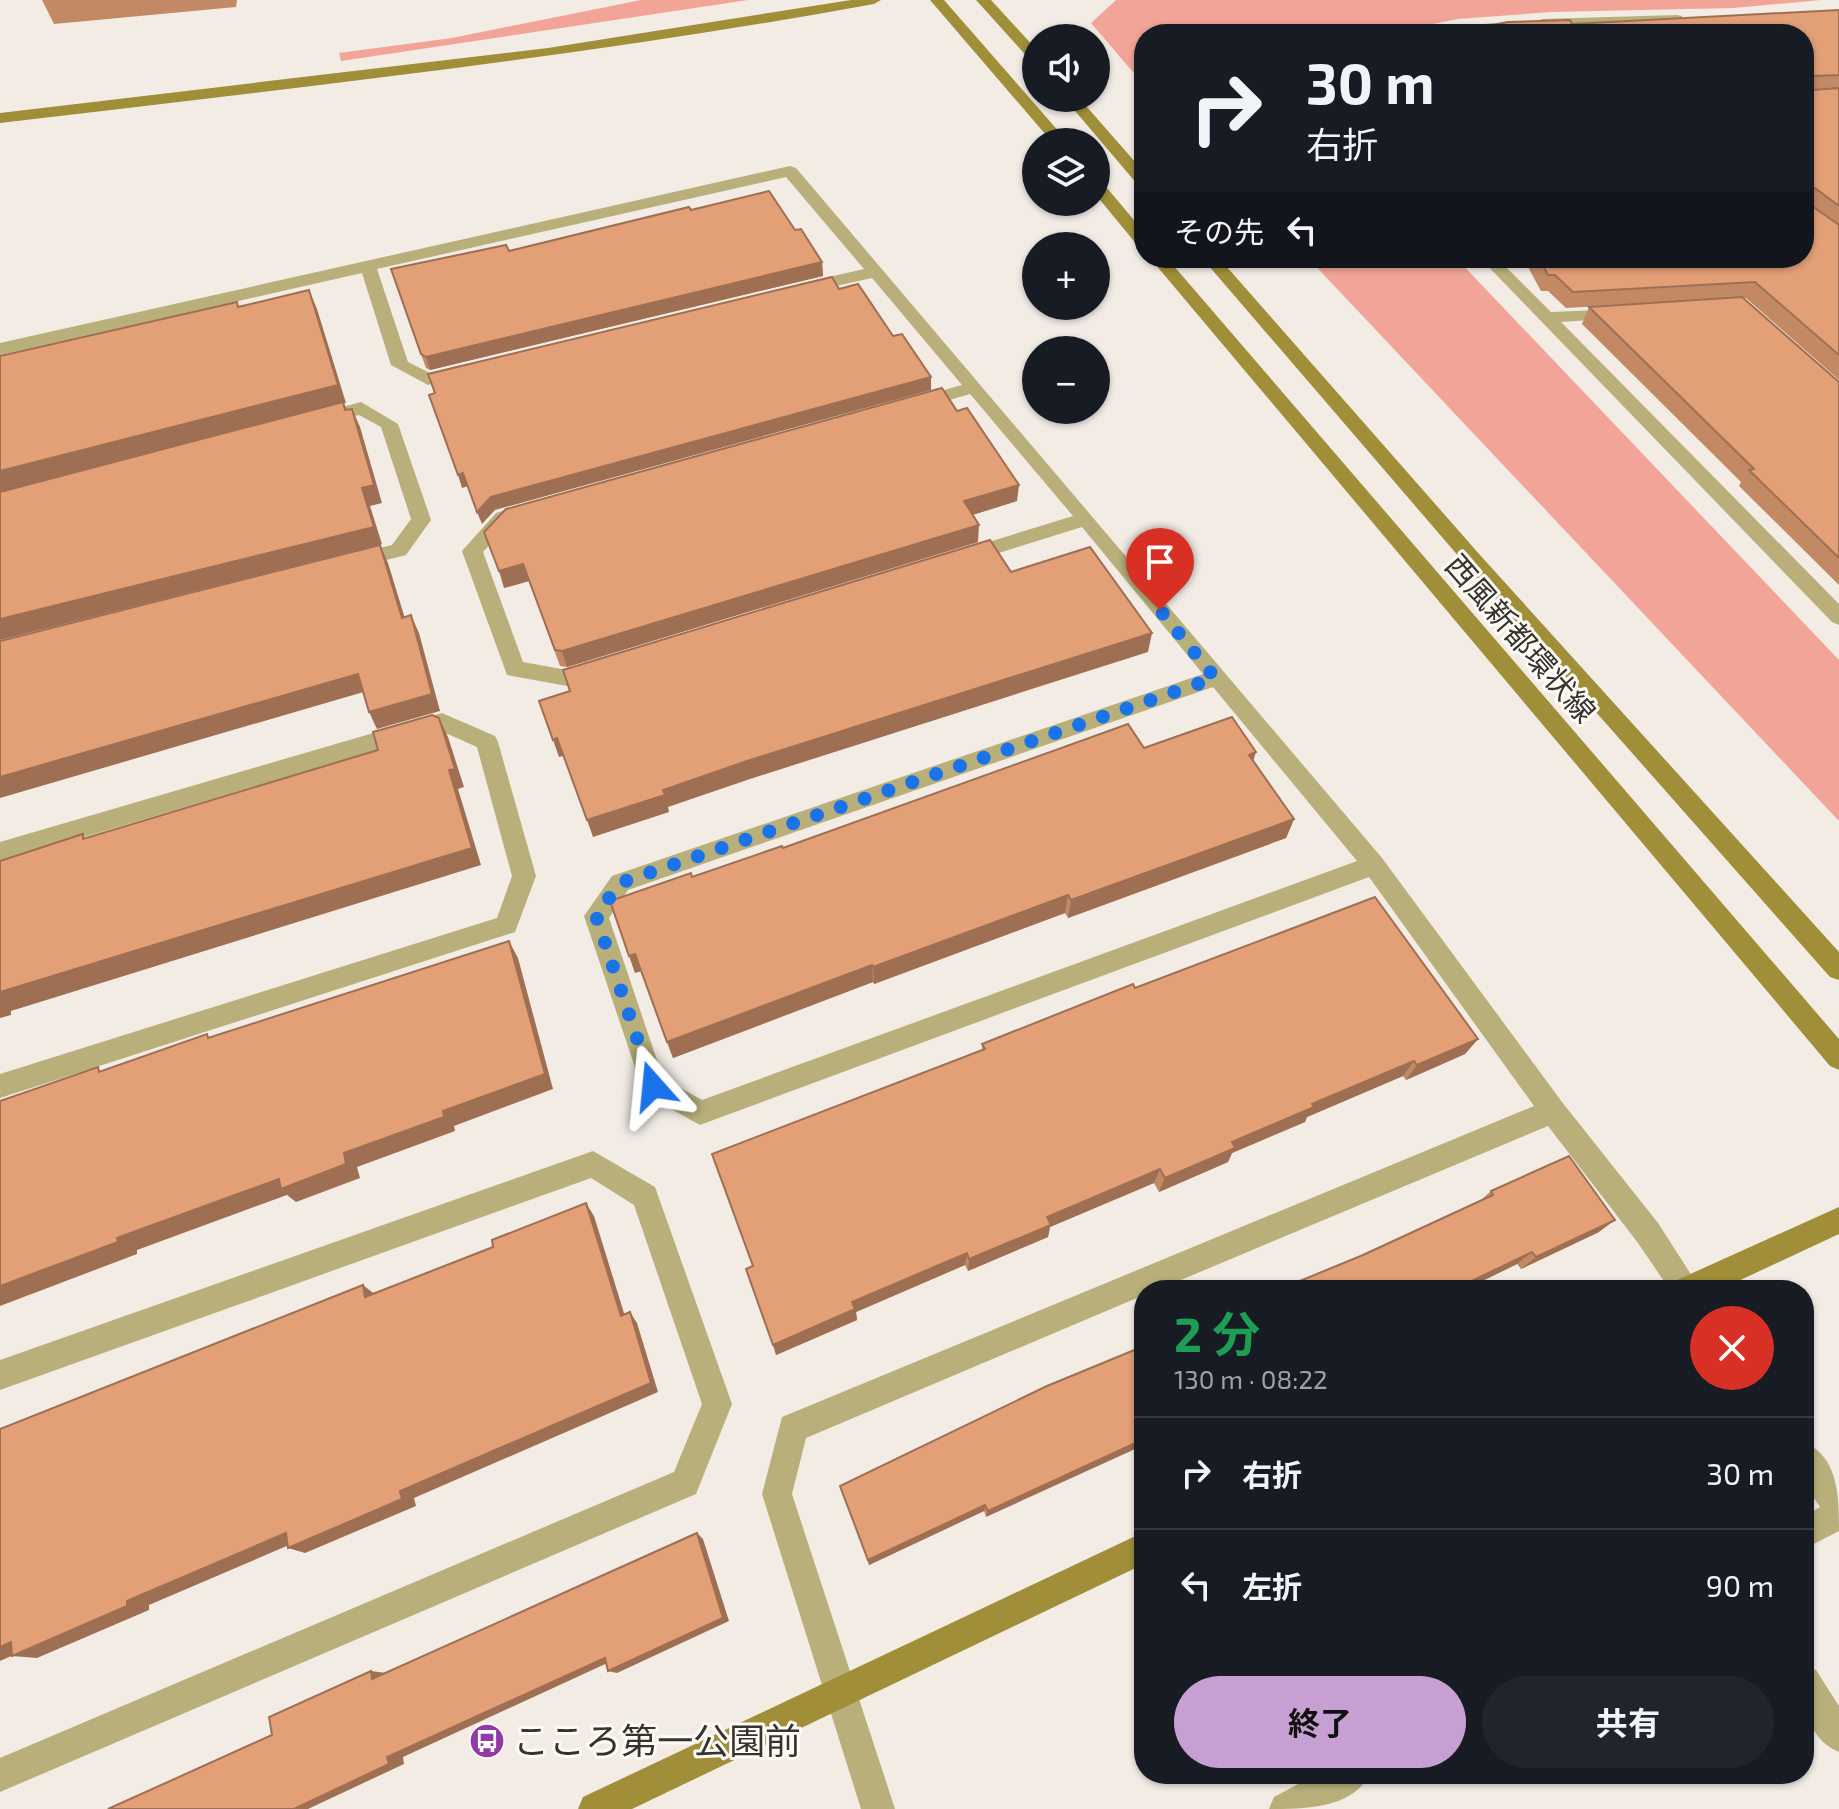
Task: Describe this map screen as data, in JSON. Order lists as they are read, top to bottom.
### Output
{
  "streets": {
    "street": ["西風新都環状線"]
  },
  "places": {
    "bus stop": ["こころ第一公園前"]
  },
  "page": {
    "map_buttons": ["+", "−"],
    "turn": ["30 m", "右折"],
    "then": "その先",
    "heading": ["2 分", "130 m · 08:22"],
    "list": [
      {
        "name": "右折",
        "value": "30 m"
      },
      {
        "name": "左折",
        "value": "90 m"
      }
    ],
    "buttons": ["終了", "共有"]
  }
}
